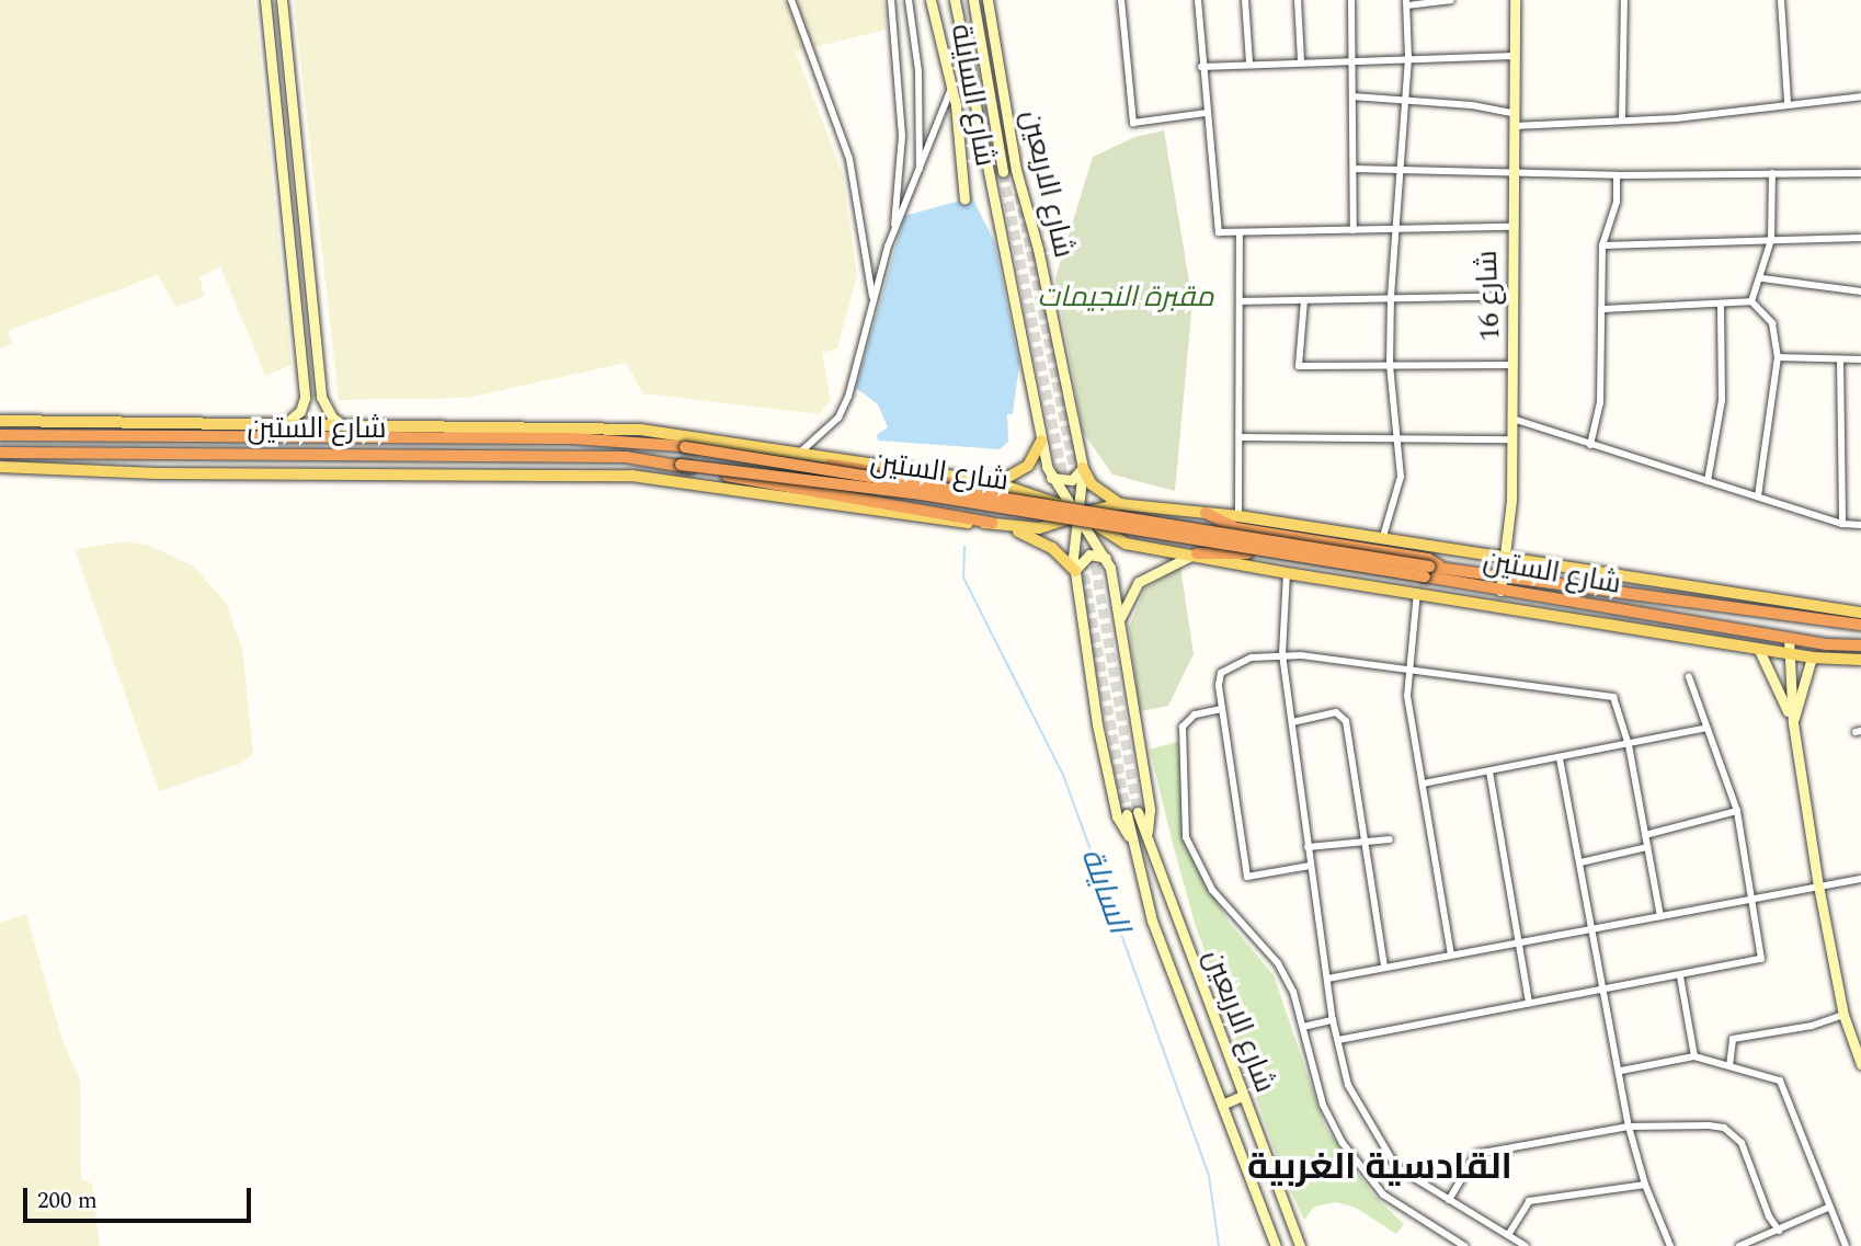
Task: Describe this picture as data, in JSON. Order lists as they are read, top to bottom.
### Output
{
  "streets": {
    "highway": ["شارع الستين"],
    "main road": ["شارع السايلة", "شارع الاربعين", "شارع 16"]
  },
  "crossings": [
    ["شارع الاربعين", "شارع الستين"],
    ["شارع 16", "شارع الستين"]
  ],
  "districts": ["القادسية الغربية"],
  "water": ["السايلة"],
  "parks": ["مقبرة النجيمات"],
  "scale_bar": "200 m"
}
